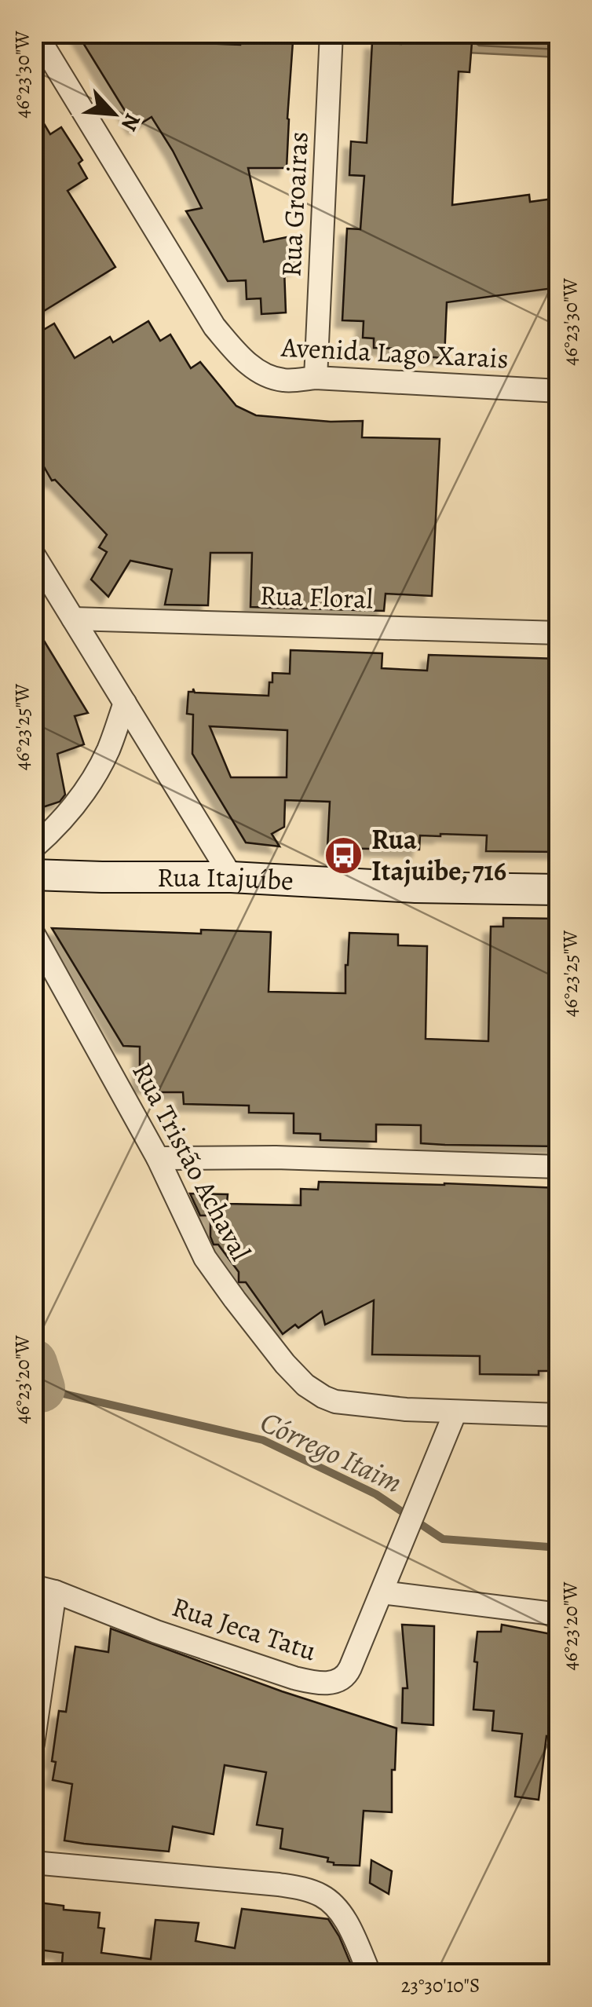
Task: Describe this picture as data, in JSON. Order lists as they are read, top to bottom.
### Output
{
  "streets": {
    "main road": ["Rua Itajuíbe"],
    "street": [
      "Rua Groairas",
      "Avenida Lago Xarais",
      "Rua Floral",
      "Rua Tristão Achaval",
      "Rua Jeca Tatu"
    ]
  },
  "crossings": [
    ["Rua Groairas", "Avenida Lago Xarais"],
    ["Rua Tristão Achaval", "Rua Jeca Tatu"]
  ],
  "water": ["Córrego Itaim"],
  "places": {
    "bus stop": ["Rua Itajuibe, 716"]
  },
  "north": "bottom right",
  "coordinates": [
    "46°23'30\"W",
    "46°23'25\"W",
    "46°23'20\"W",
    "23°30'10\"S"
  ]
}
